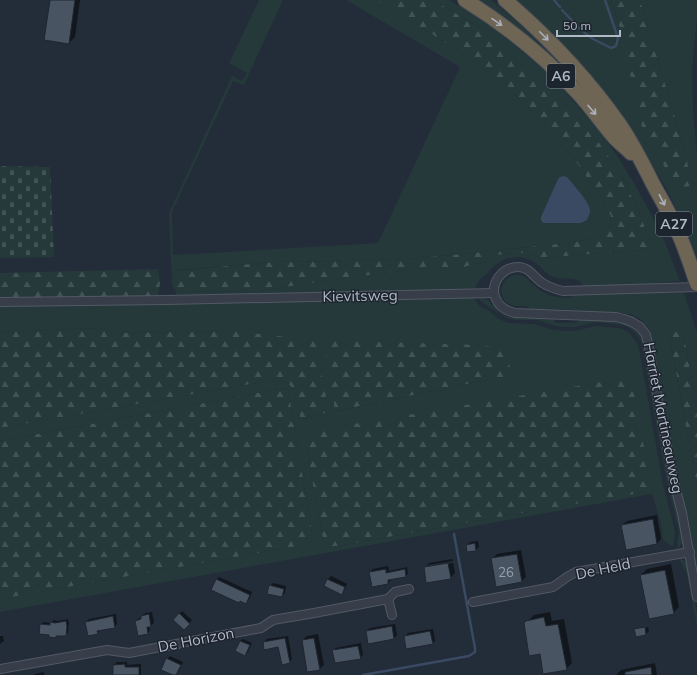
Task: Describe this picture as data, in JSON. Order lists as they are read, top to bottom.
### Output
{
  "streets": {
    "highway": ["A6", "A27"],
    "street": [
      "Kievitsweg",
      "Harriet Martineauweg",
      "De Held",
      "De Horizon"
    ]
  },
  "crossings": [
    ["A6", "A27"],
    ["Kievitsweg", "Harriet Martineauweg"],
    ["Harriet Martineauweg", "De Held"]
  ],
  "house_numbers": ["26"],
  "scale_bar": "50 m"
}
